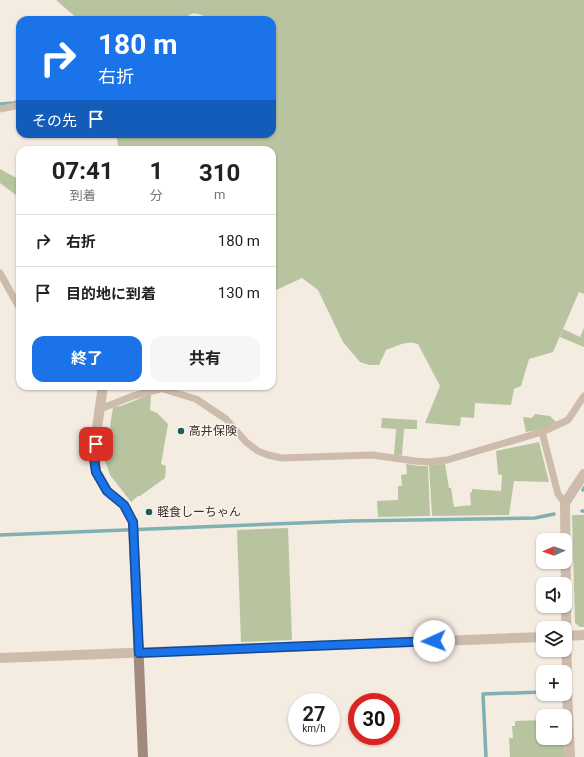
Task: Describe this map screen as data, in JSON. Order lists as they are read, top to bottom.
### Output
{
  "places": ["高井保険", "軽食しーちゃん"],
  "north": "left",
  "page": {
    "turn": ["180 m", "右折"],
    "then": "その先",
    "eta": [
      "07:41",
      "到着",
      "1",
      "分",
      "310",
      "m"
    ],
    "list": [
      {
        "name": "右折",
        "value": "180 m"
      },
      {
        "name": "目的地に到着",
        "value": "130 m"
      }
    ],
    "buttons": ["終了", "共有"],
    "map_buttons": ["+", "−"],
    "speed": "27 km/h",
    "limit": "30"
  }
}
